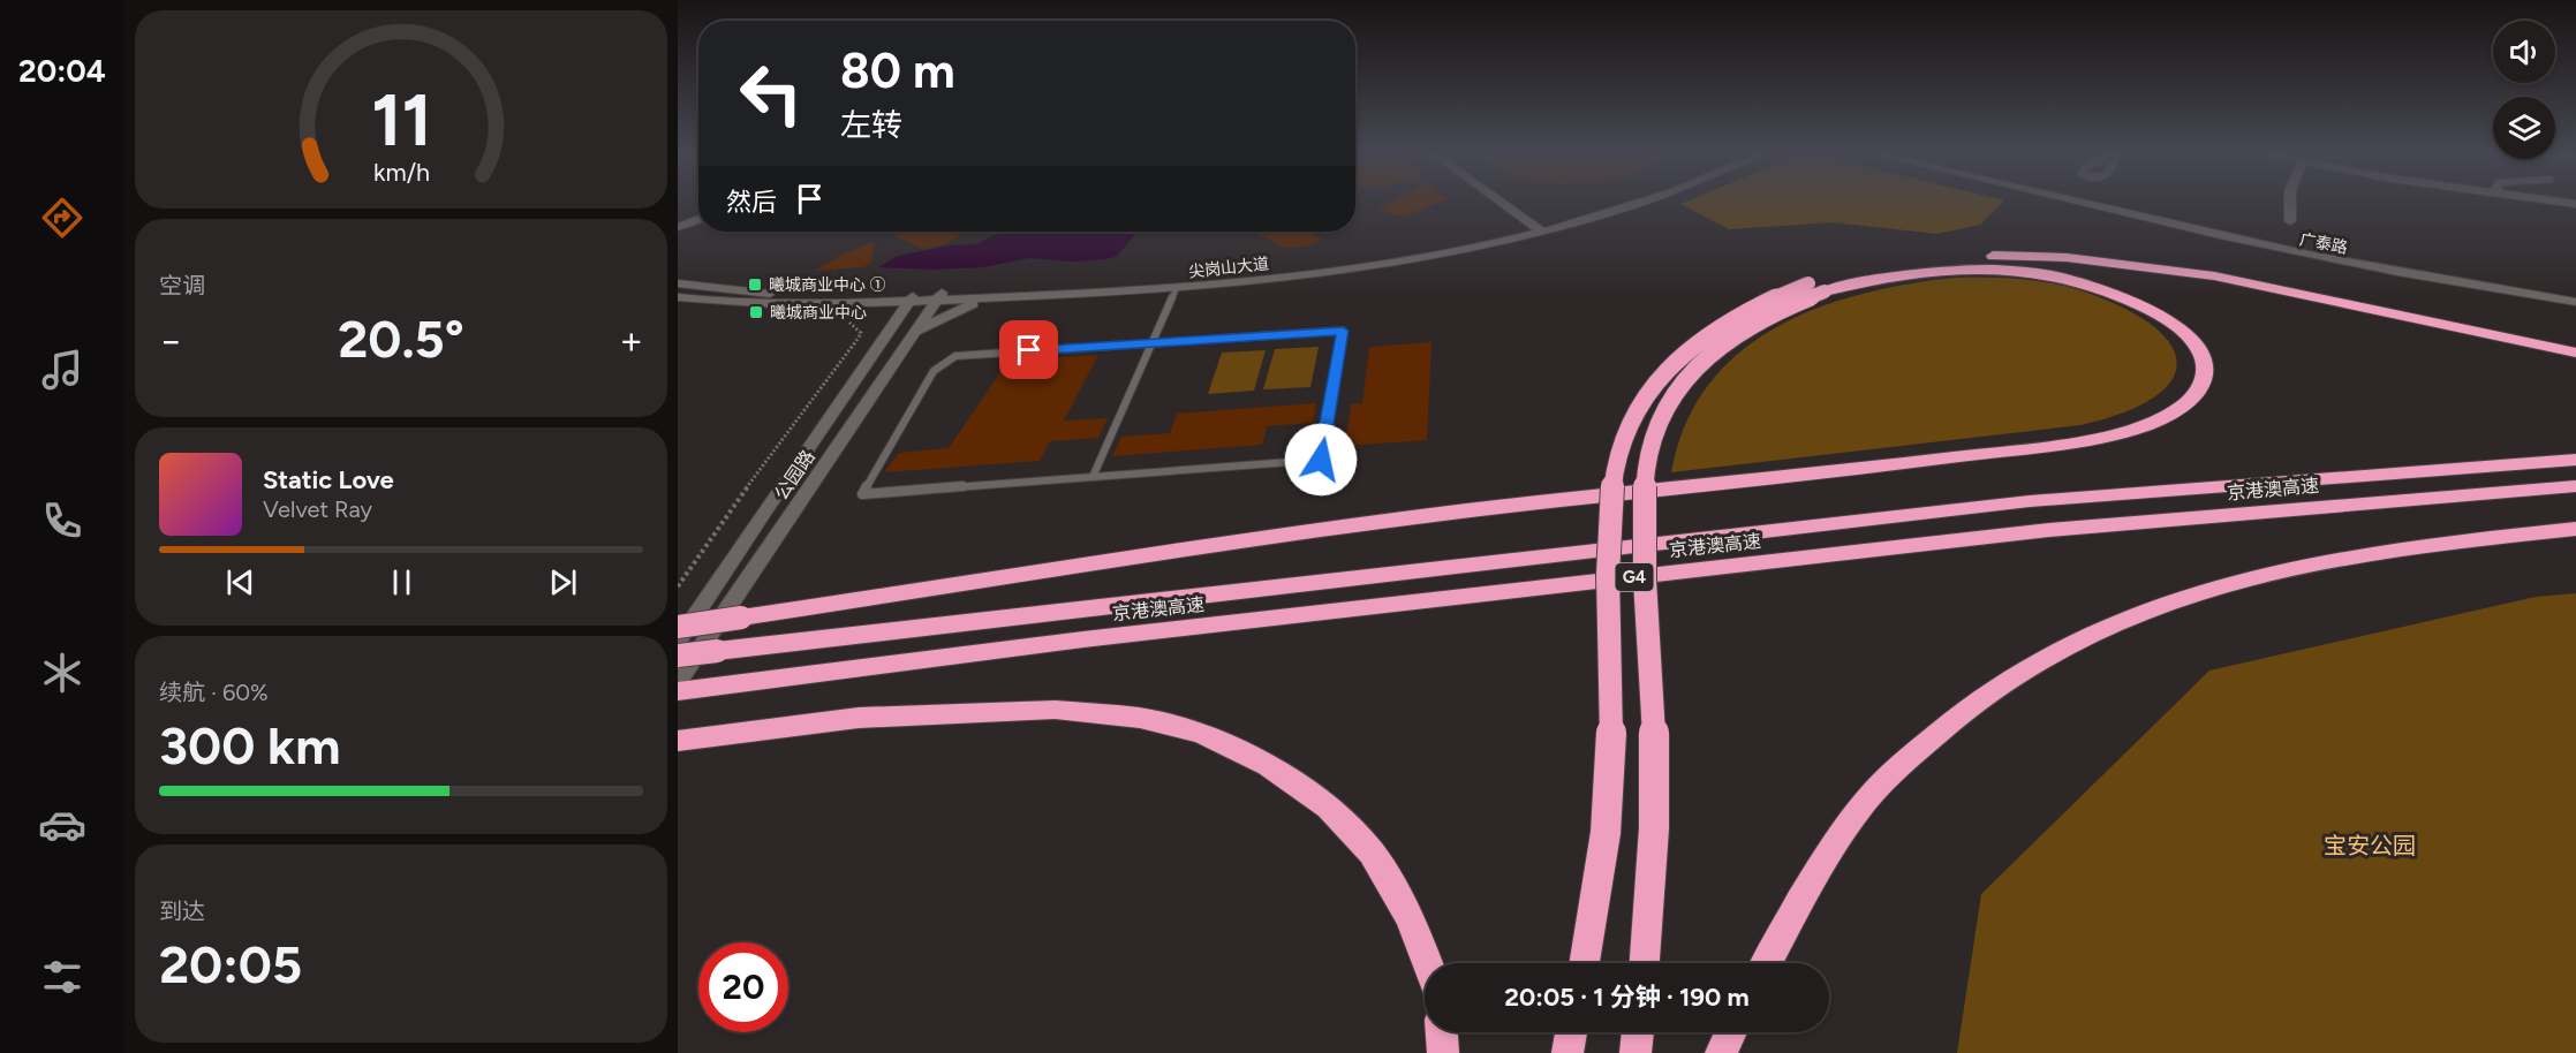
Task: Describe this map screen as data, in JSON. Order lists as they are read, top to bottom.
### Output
{
  "streets": {
    "highway": ["京港澳高速", "G4"],
    "main road": ["广泰路", "尖岗山大道", "公园路"]
  },
  "crossings": [
    ["尖岗山大道", "公园路"],
    ["公园路", "京港澳高速"]
  ],
  "parks": ["宝安公园"],
  "places": {
    "transit": ["曦城商业中心 ①", "曦城商业中心"]
  },
  "page": {
    "tabs": "20:04",
    "turn": ["80 m", "左转"],
    "then": "然后",
    "tile": [
      "空调",
      ["续航 · 60%", "300 km"],
      ["到达", "20:05"]
    ],
    "heat": ["−", "20.5°", "+"],
    "song": ["Static Love", "Velvet Ray"],
    "limit": "20",
    "trip": "20:05 · 1 分钟 · 190 m",
    "gauge": ["11", "km/h"]
  }
}
